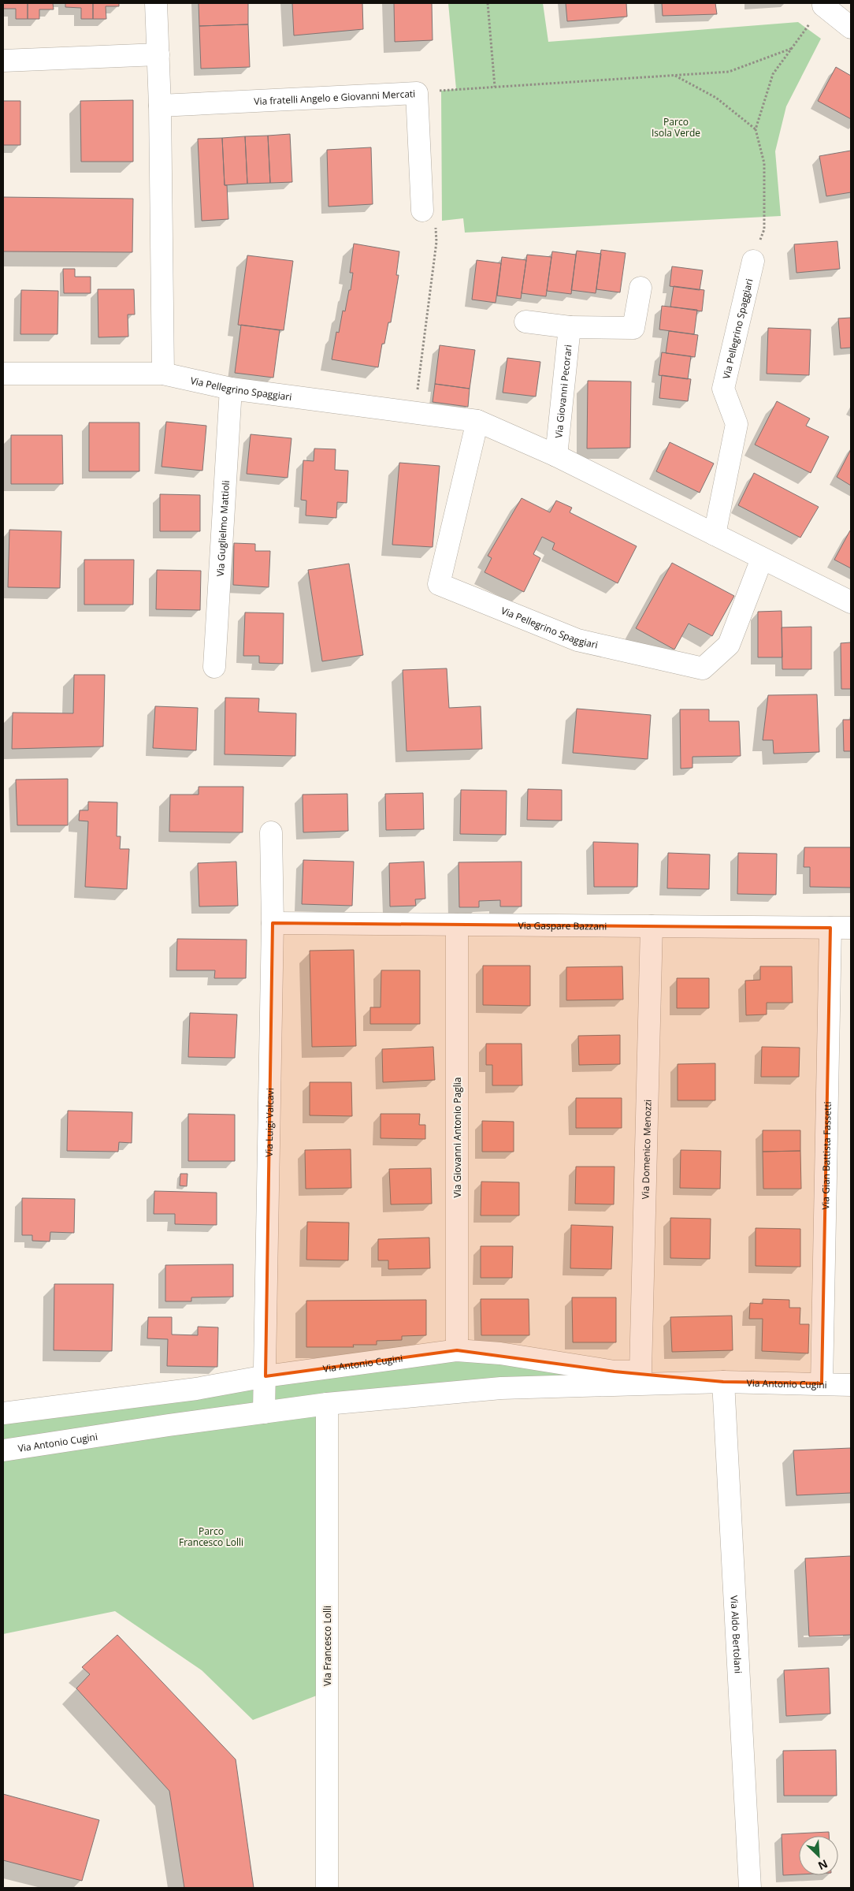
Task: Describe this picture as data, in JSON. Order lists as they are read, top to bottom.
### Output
{
  "streets": {
    "street": [
      "Via fratelli Angelo e Giovanni Mercati",
      "Via Pellegrino Spaggiari",
      "Via Giovanni Pecorari",
      "Via Guglielmo Mattioli",
      "Via Gaspare Bazzani",
      "Via Luigi Valcavi",
      "Via Giovanni Antonio Paglia",
      "Via Domenico Menozzi",
      "Via Gian Battista Fassetti",
      "Via Antonio Cugini",
      "Via Aldo Bertolani",
      "Via Francesco Lolli"
    ]
  },
  "crossings": [
    ["Via Pellegrino Spaggiari", "Via Giovanni Pecorari"],
    ["Via Pellegrino Spaggiari", "Via Guglielmo Mattioli"],
    ["Via Gaspare Bazzani", "Via Luigi Valcavi"],
    ["Via Gaspare Bazzani", "Via Giovanni Antonio Paglia"],
    ["Via Gaspare Bazzani", "Via Domenico Menozzi"],
    ["Via Gaspare Bazzani", "Via Gian Battista Fassetti"],
    ["Via Luigi Valcavi", "Via Antonio Cugini"],
    ["Via Giovanni Antonio Paglia", "Via Antonio Cugini"],
    ["Via Domenico Menozzi", "Via Antonio Cugini"],
    ["Via Gian Battista Fassetti", "Via Antonio Cugini"],
    ["Via Antonio Cugini", "Via Aldo Bertolani"],
    ["Via Antonio Cugini", "Via Francesco Lolli"]
  ],
  "parks": ["Parco Isola Verde", "Parco Francesco Lolli"],
  "north": "bottom right"
}
